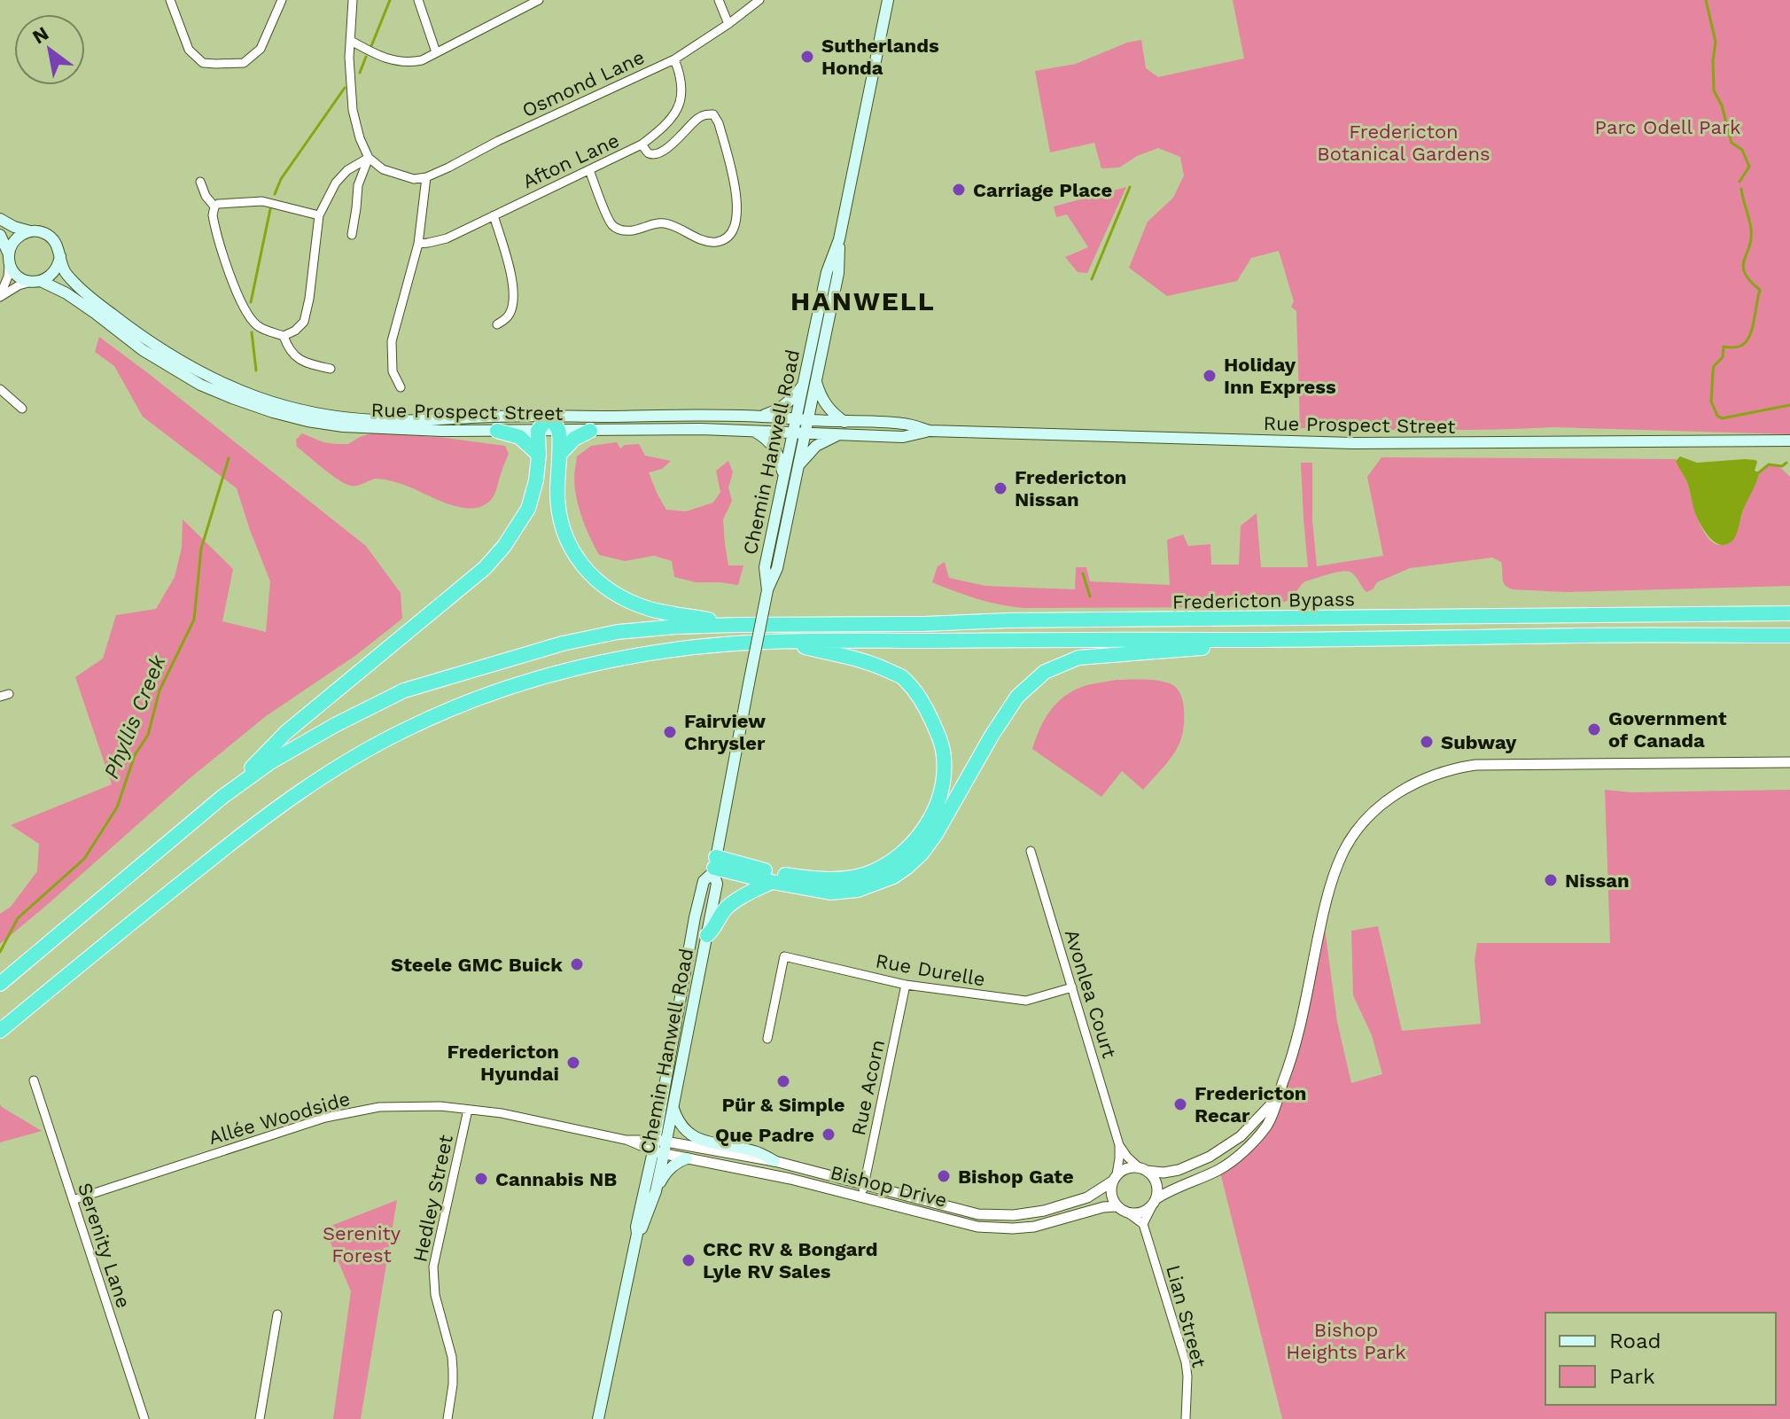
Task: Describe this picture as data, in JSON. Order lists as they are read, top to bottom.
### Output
{
  "streets": {
    "highway": ["Fredericton Bypass"],
    "main road": ["Rue Prospect Street", "Chemin Hanwell Road"],
    "street": [
      "Osmond Lane",
      "Afton Lane",
      "Rue Durelle",
      "Avonlea Court",
      "Rue Acorn",
      "Allée Woodside",
      "Bishop Drive",
      "Hedley Street",
      "Serenity Lane",
      "Lian Street"
    ]
  },
  "crossings": [
    ["Osmond Lane", "Afton Lane"],
    ["Rue Prospect Street", "Chemin Hanwell Road"],
    ["Chemin Hanwell Road", "Allée Woodside"],
    ["Chemin Hanwell Road", "Bishop Drive"],
    ["Rue Durelle", "Avonlea Court"],
    ["Rue Durelle", "Rue Acorn"],
    ["Avonlea Court", "Bishop Drive"],
    ["Rue Acorn", "Bishop Drive"],
    ["Allée Woodside", "Bishop Drive"],
    ["Allée Woodside", "Hedley Street"],
    ["Allée Woodside", "Serenity Lane"]
  ],
  "districts": ["HANWELL"],
  "water": ["Phyllis Creek"],
  "parks": [
    "Parc Odell Park",
    "Fredericton Botanical Gardens",
    "Serenity Forest",
    "Bishop Heights Park"
  ],
  "places": [
    "Sutherlands Honda",
    "Carriage Place",
    "Holiday Inn Express",
    "Fredericton Nissan",
    "Government of Canada",
    "Fairview Chrysler",
    "Subway",
    "Nissan",
    "Steele GMC Buick",
    "Fredericton Hyundai",
    "Pür & Simple",
    "Fredericton Recar",
    "Que Padre",
    "Bishop Gate",
    "Cannabis NB",
    "CRC RV & Bongard Lyle RV Sales"
  ],
  "legend": ["Road", "Park"],
  "north": "top left"
}
